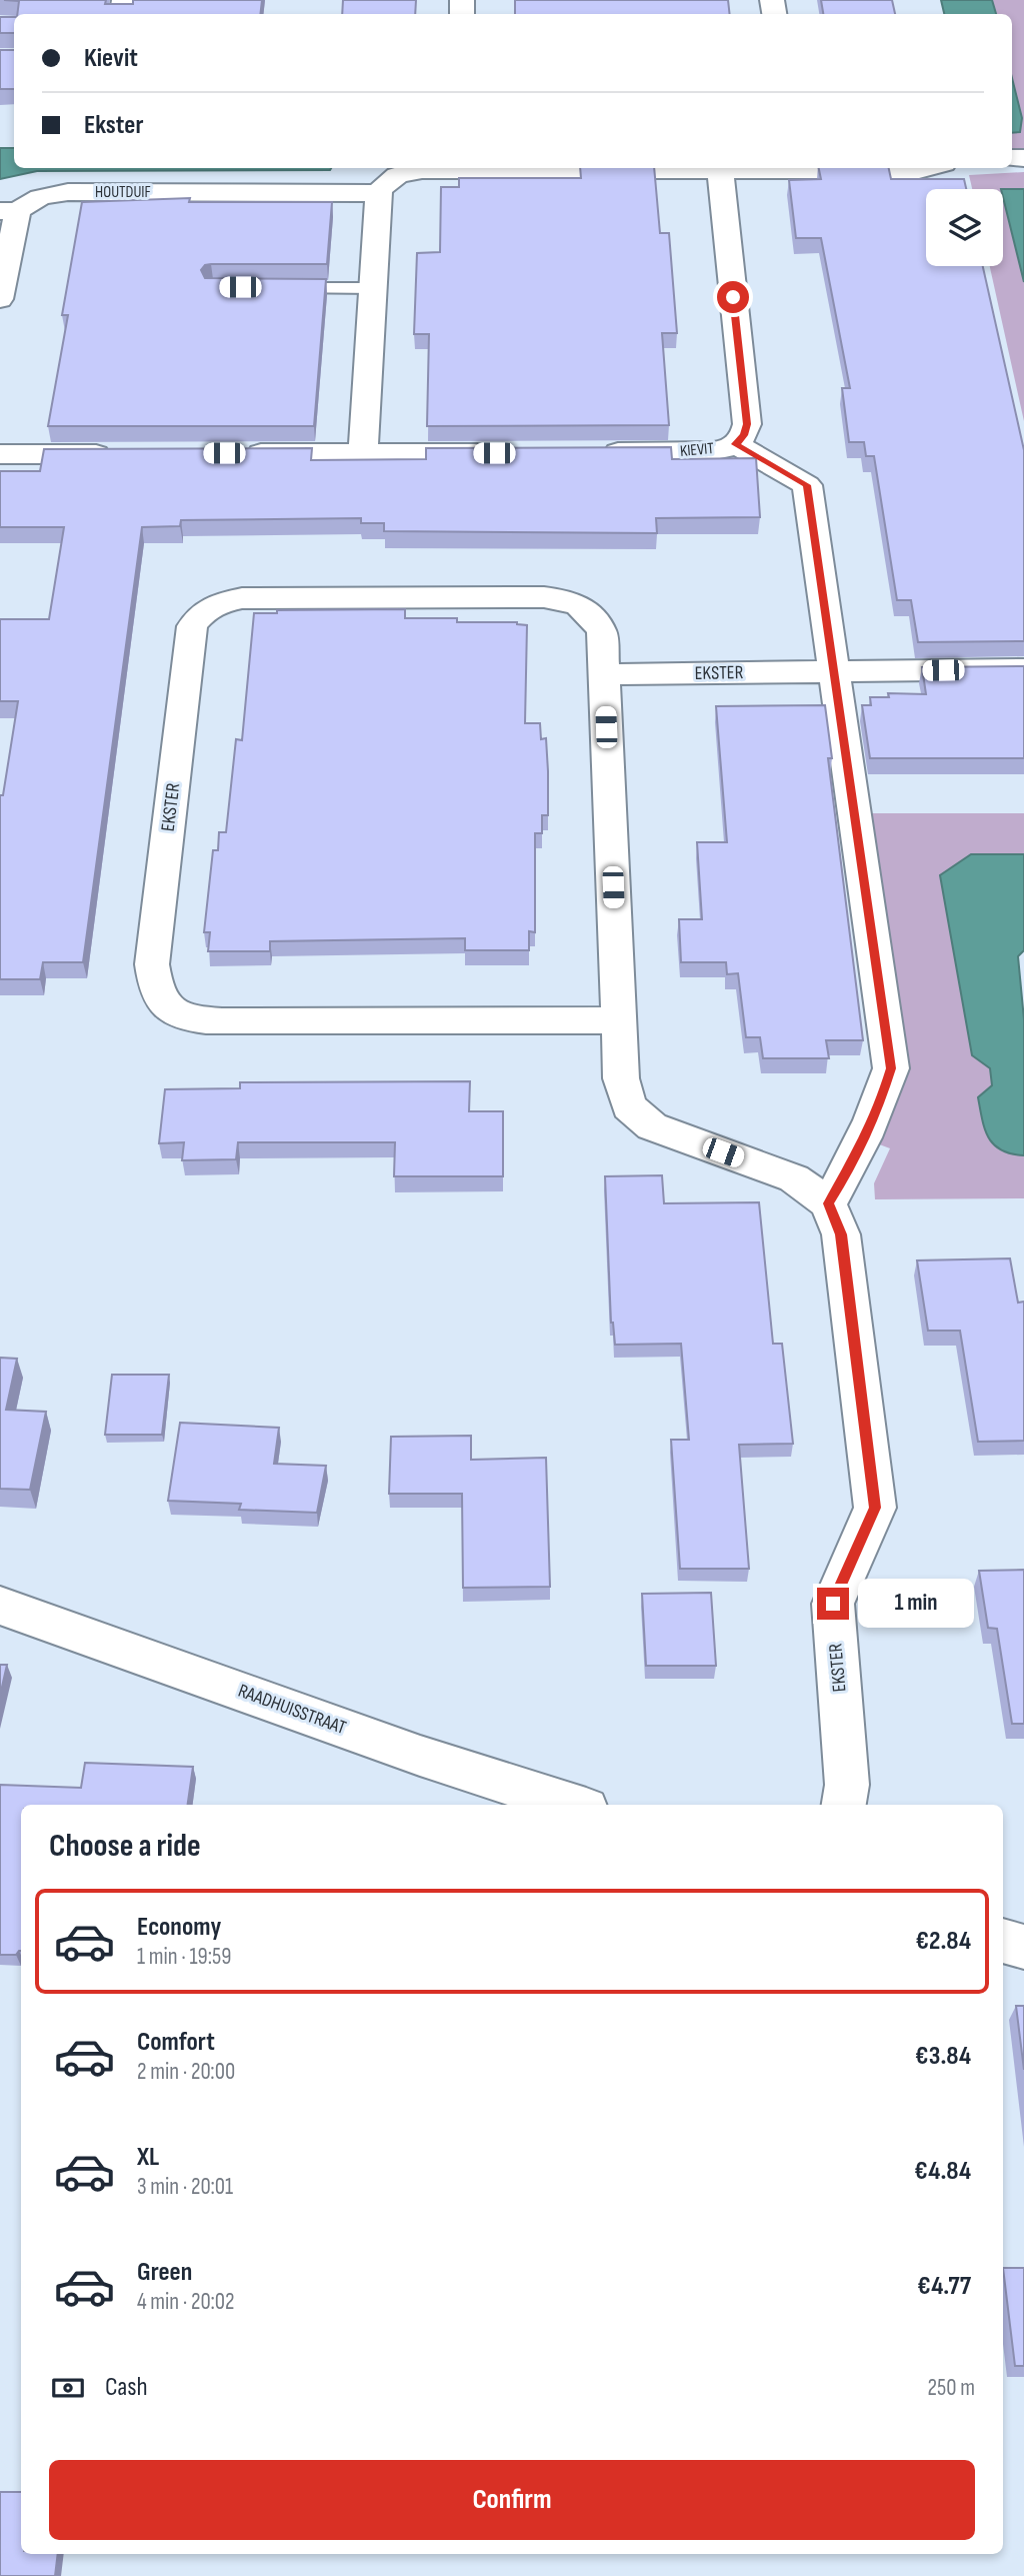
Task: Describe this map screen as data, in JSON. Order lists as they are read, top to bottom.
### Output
{
  "streets": {
    "street": [
      "HOUTDUIF",
      "KIEVIT",
      "EKSTER",
      "RAADHUISSTRAAT"
    ]
  },
  "crossings": [
    ["KIEVIT", "EKSTER"]
  ],
  "page": {
    "banner": ["Kievit", "Ekster"],
    "bubble": "1 min",
    "heading": "Choose a ride",
    "list": [
      {
        "name": "Economy",
        "note": "1 min · 19:59",
        "value": "€2.84"
      },
      {
        "name": "Comfort",
        "note": "2 min · 20:00",
        "value": "€3.84"
      },
      {
        "name": "XL",
        "note": "3 min · 20:01",
        "value": "€4.84"
      },
      {
        "name": "Green",
        "note": "4 min · 20:02",
        "value": "€4.77"
      }
    ],
    "pay": ["Cash", "250 m"],
    "buttons": "Confirm"
  }
}
